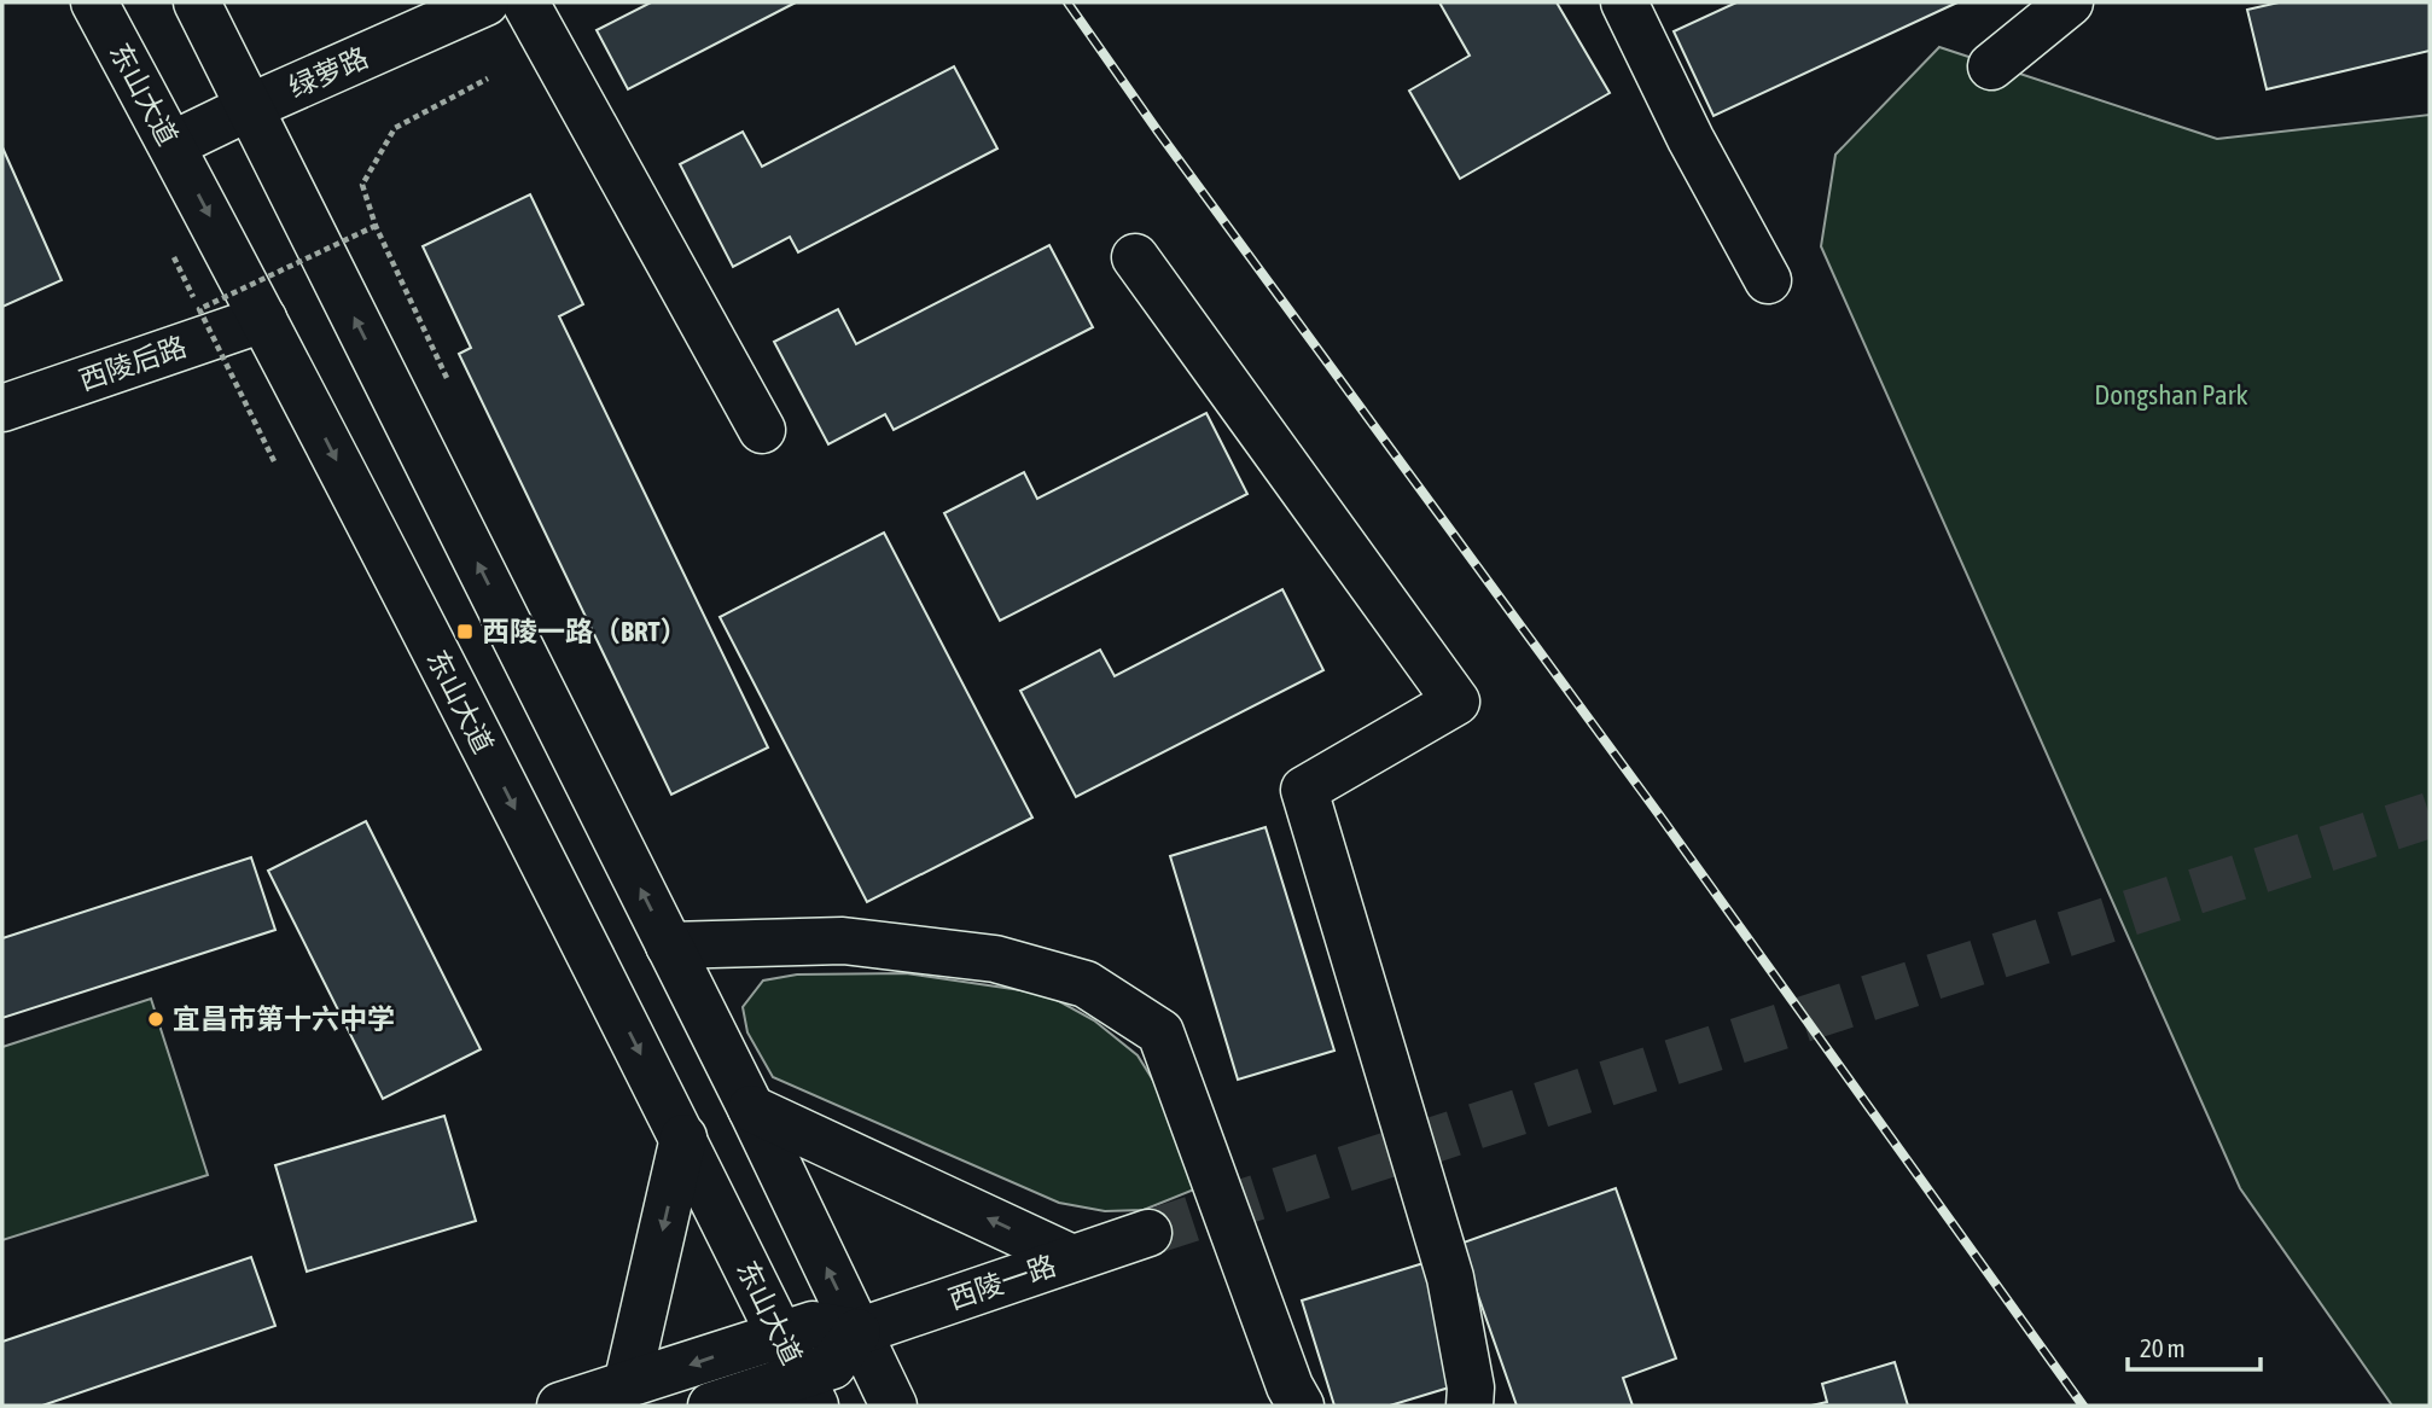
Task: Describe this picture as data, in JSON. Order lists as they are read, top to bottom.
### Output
{
  "streets": {
    "main road": [
      "绿萝路",
      "东山大道",
      "西陵后路",
      "西陵一路"
    ]
  },
  "crossings": [
    ["绿萝路", "东山大道"],
    ["东山大道", "西陵后路"],
    ["东山大道", "西陵一路"]
  ],
  "parks": ["Dongshan Park"],
  "places": {
    "transit": ["西陵一路（BRT）"],
    "other": ["宜昌市第十六中学"]
  },
  "scale_bar": "20 m"
}
